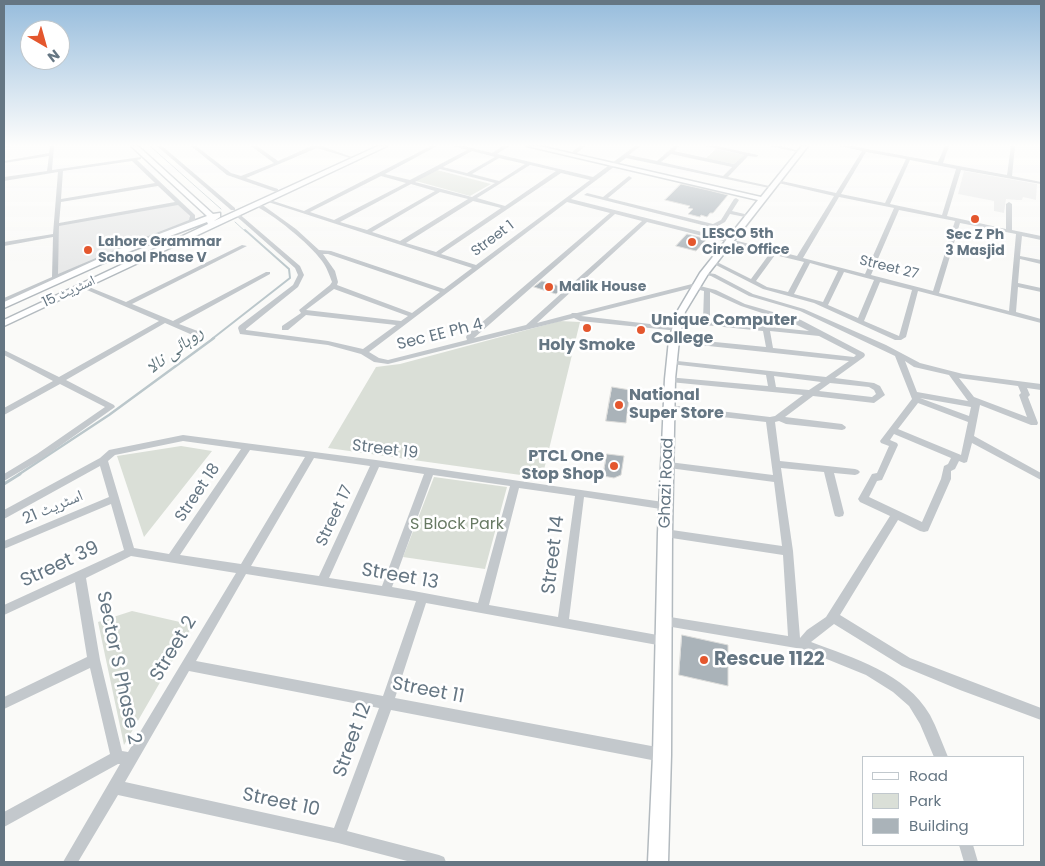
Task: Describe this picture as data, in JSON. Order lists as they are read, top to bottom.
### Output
{
  "streets": {
    "main road": ["اسٹریٹ 15", "Ghazi Road"],
    "street": [
      "Street 1",
      "Street 27",
      "Sec EE Ph 4",
      "Street 19",
      "Street 18",
      "اسٹریٹ 21",
      "Street 17",
      "Street 14",
      "Street 39",
      "Street 13",
      "Street 2",
      "Sector S Phase 2",
      "Street 11",
      "Street 12",
      "Street 10"
    ]
  },
  "crossings": [
    ["Street 1", "Sec EE Ph 4"],
    ["Street 27", "Ghazi Road"],
    ["Sec EE Ph 4", "Ghazi Road"],
    ["Street 19", "Ghazi Road"],
    ["Street 19", "Street 18"],
    ["Street 19", "Street 17"],
    ["Street 19", "Street 14"],
    ["Street 19", "Street 2"],
    ["Ghazi Road", "Street 13"],
    ["Ghazi Road", "Street 11"],
    ["Street 18", "Street 13"],
    ["Street 17", "Street 13"],
    ["Street 14", "Street 13"],
    ["Street 39", "Street 13"],
    ["Street 39", "Sector S Phase 2"],
    ["Street 13", "Street 2"],
    ["Street 13", "Street 12"],
    ["Street 2", "Sector S Phase 2"],
    ["Street 2", "Street 11"],
    ["Street 2", "Street 10"],
    ["Street 11", "Street 12"],
    ["Street 12", "Street 10"]
  ],
  "water": ["روہائی نالا"],
  "parks": ["S Block Park"],
  "places": [
    "Sec Z Ph 3 Masjid",
    "LESCO 5th Circle Office",
    "Lahore Grammar School Phase V",
    "Malik House",
    "Holy Smoke",
    "Unique Computer College",
    "National Super Store",
    "PTCL One Stop Shop",
    "Rescue 1122"
  ],
  "legend": ["Road", "Park", "Building"],
  "north": "bottom right"
}
